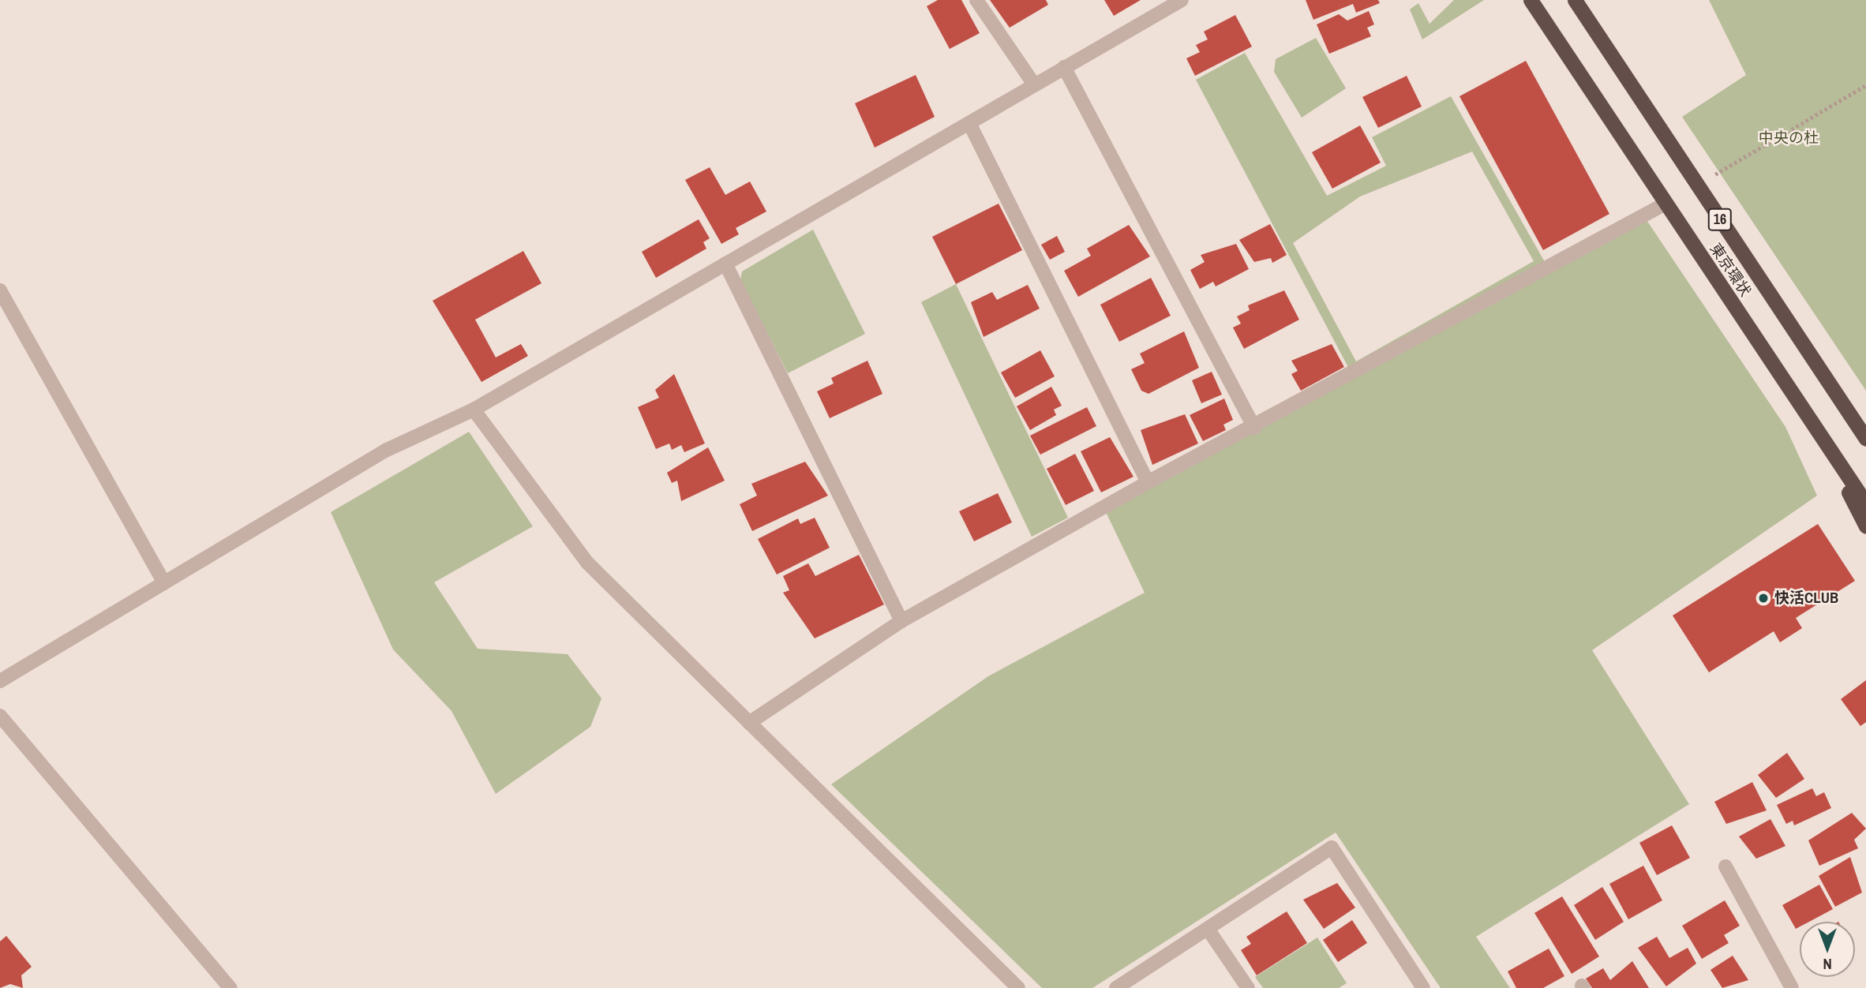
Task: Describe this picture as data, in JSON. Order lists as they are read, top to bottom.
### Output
{
  "streets": {
    "highway": ["16", "東京環状"]
  },
  "crossings": [
    ["16", "東京環状"]
  ],
  "parks": ["中央の杜"],
  "places": ["快活CLUB"],
  "north": "bottom"
}
